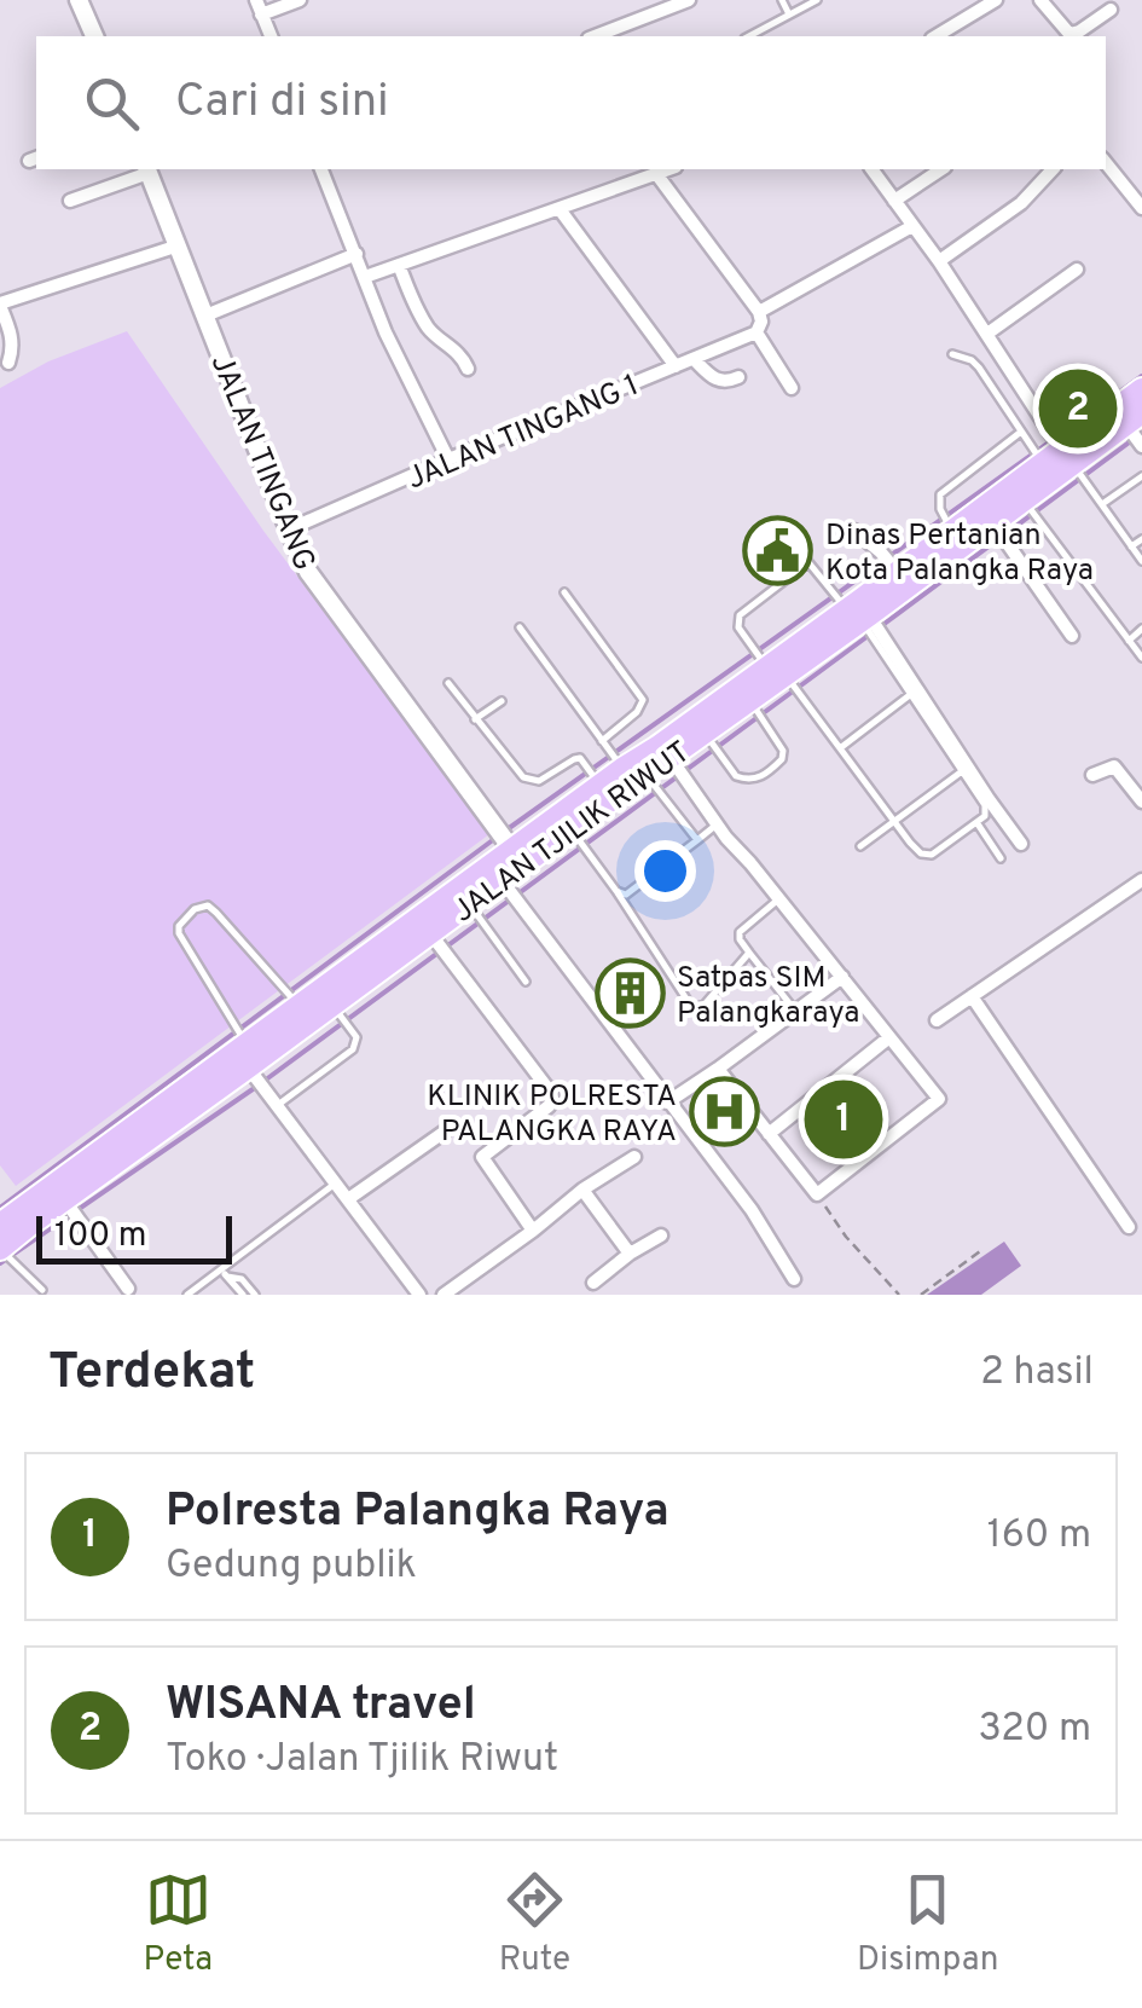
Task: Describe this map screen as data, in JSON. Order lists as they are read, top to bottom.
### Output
{
  "streets": {
    "highway": ["JALAN TJILIK RIWUT"],
    "main road": ["JALAN TINGANG"],
    "street": ["JALAN TINGANG 1"]
  },
  "crossings": [
    ["JALAN TINGANG 1", "JALAN TINGANG"],
    ["JALAN TINGANG", "JALAN TJILIK RIWUT"]
  ],
  "places": {
    "public building": ["Dinas Pertanian Kota Palangka Raya"],
    "building": ["Satpas SIM Palangkaraya"],
    "hospital": ["KLINIK POLRESTA PALANGKA RAYA"]
  },
  "scale_bar": "100 m",
  "page": {
    "search": "Cari di sini",
    "pins": ["2", "1"],
    "scale": "100 m",
    "heading": ["Terdekat", "2 hasil"],
    "list": [
      {
        "mark": "1",
        "name": "Polresta Palangka Raya",
        "note": "Gedung publik",
        "value": "160 m"
      },
      {
        "mark": "2",
        "name": "WISANA travel",
        "note": "Toko · Jalan Tjilik Riwut",
        "value": "320 m"
      }
    ],
    "nav": ["Peta", "Rute", "Disimpan"]
  }
}
